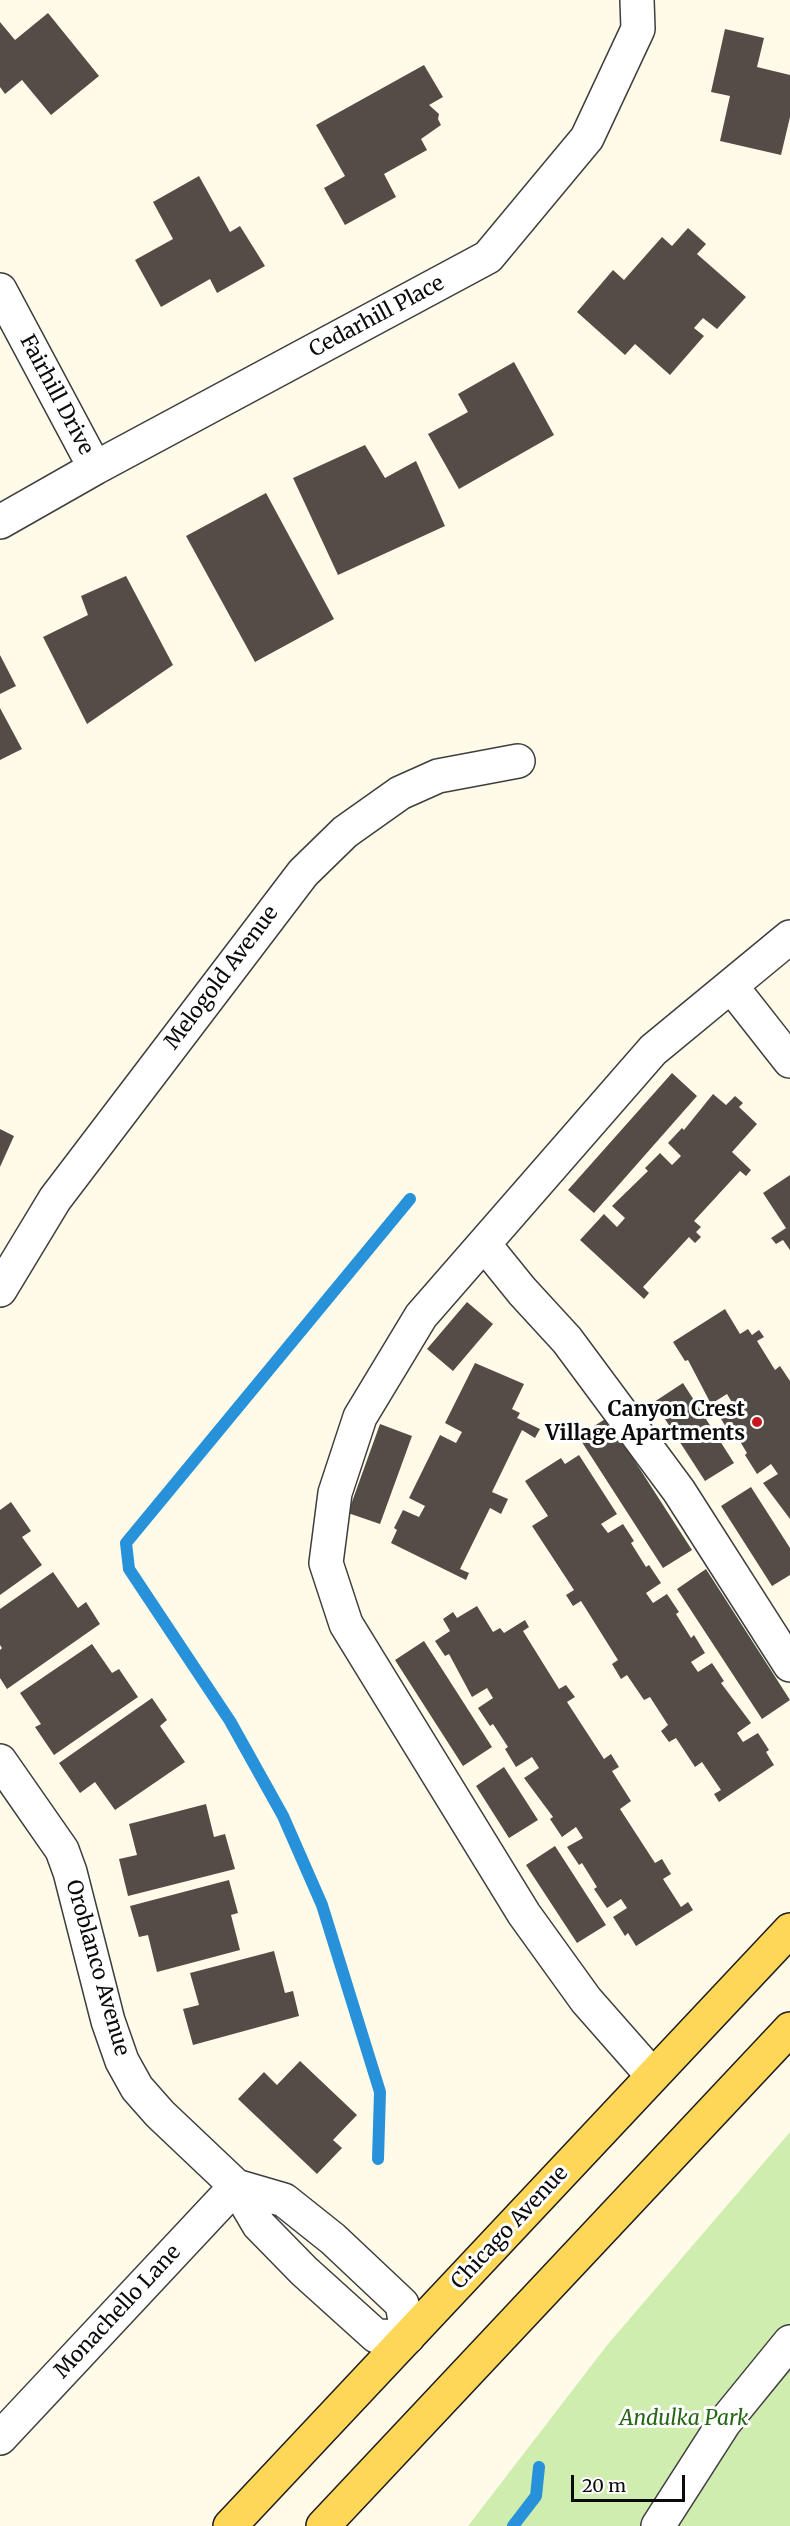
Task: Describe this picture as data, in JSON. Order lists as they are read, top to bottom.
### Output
{
  "streets": {
    "main road": ["Chicago Avenue"],
    "street": [
      "Cedarhill Place",
      "Fairhill Drive",
      "Melogold Avenue",
      "Oroblanco Avenue",
      "Monachello Lane"
    ]
  },
  "crossings": [
    ["Cedarhill Place", "Fairhill Drive"],
    ["Oroblanco Avenue", "Chicago Avenue"],
    ["Oroblanco Avenue", "Monachello Lane"]
  ],
  "parks": ["Andulka Park"],
  "places": ["Canyon Crest Village Apartments"],
  "scale_bar": "20 m"
}
